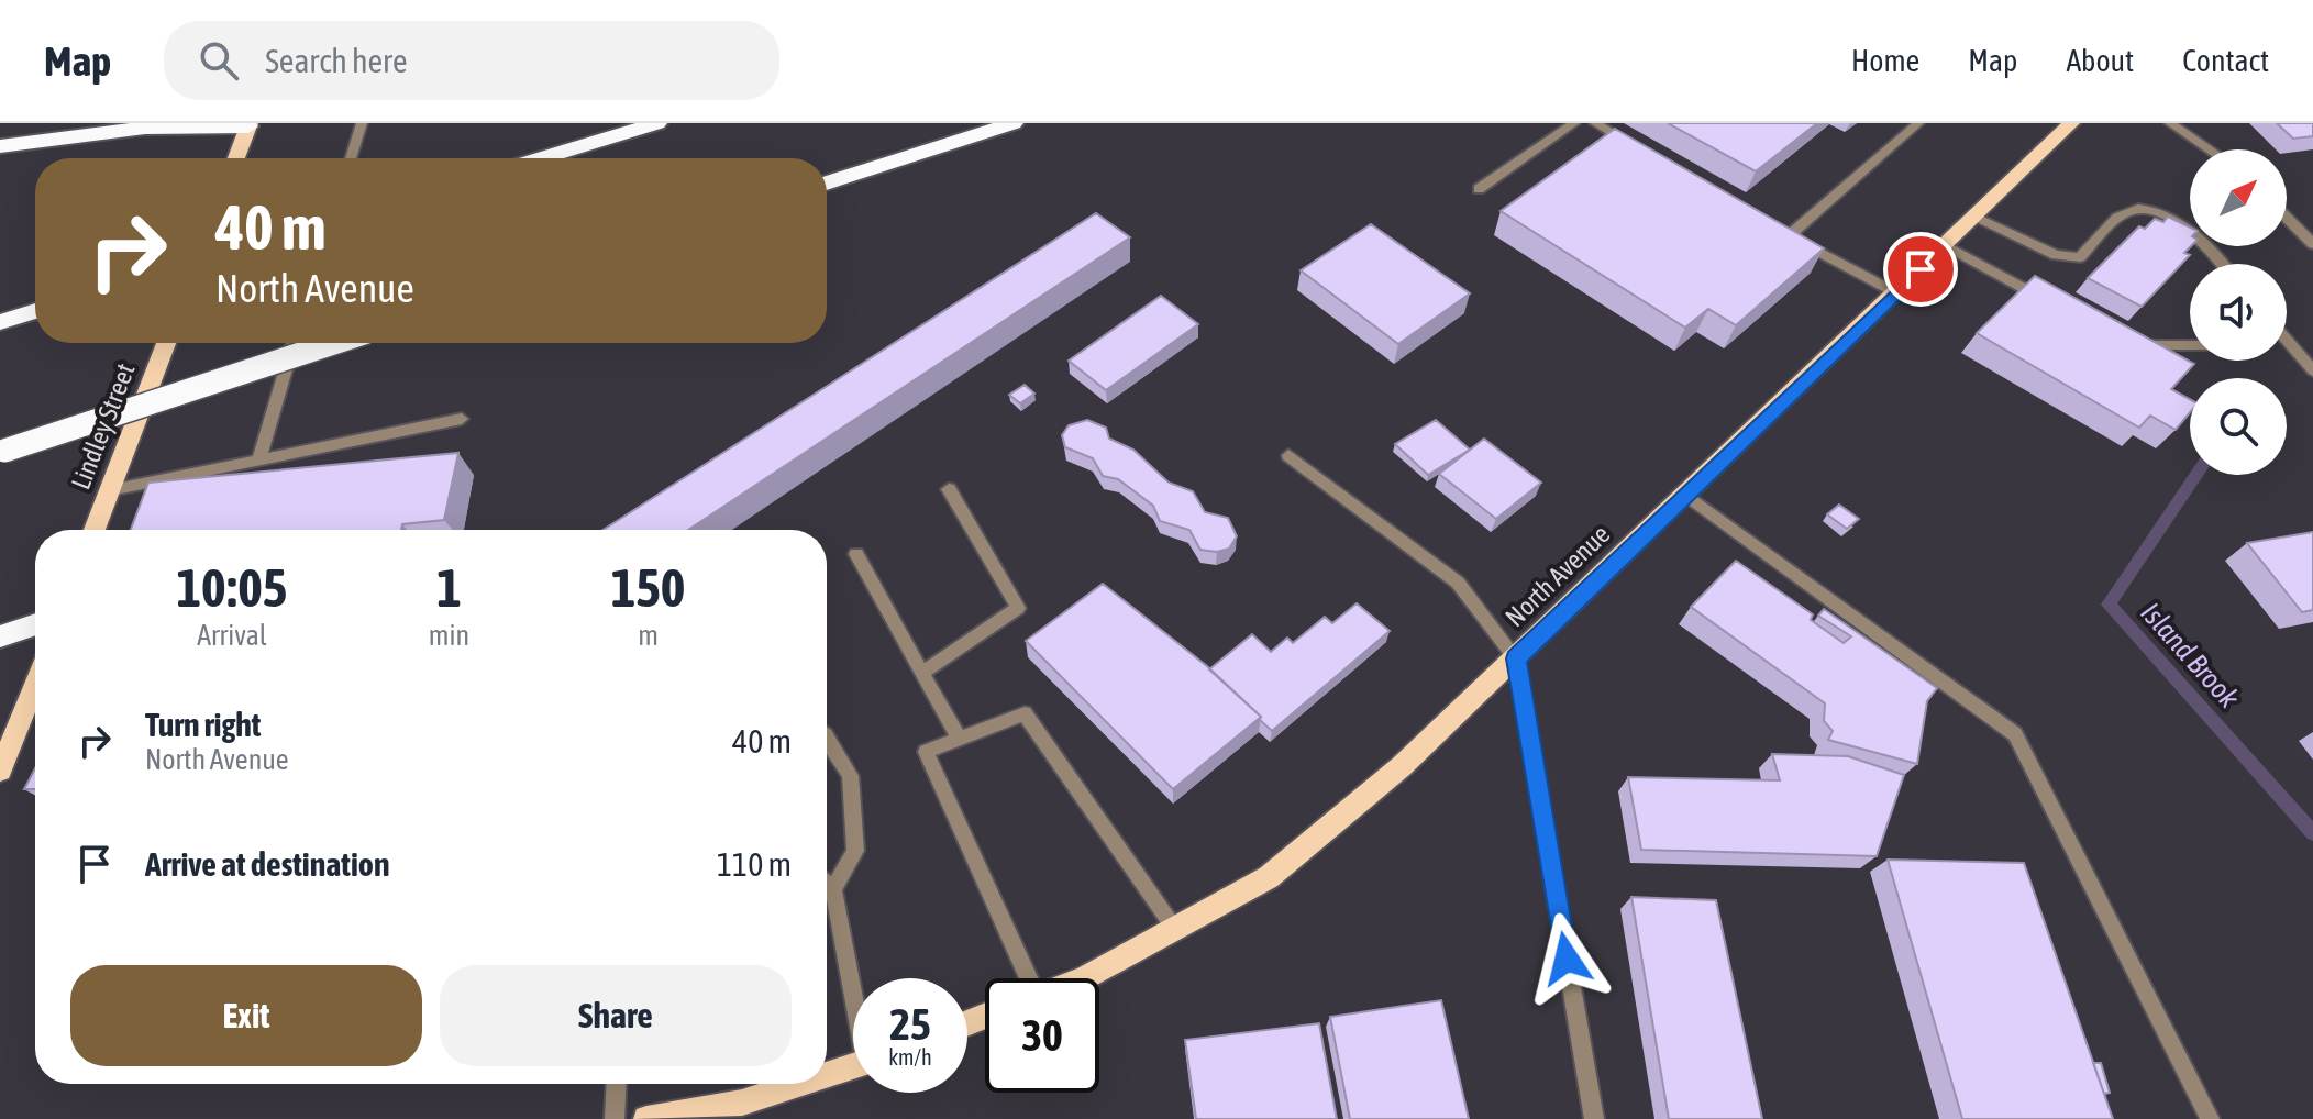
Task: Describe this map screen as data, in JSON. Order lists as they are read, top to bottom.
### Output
{
  "streets": {
    "main road": ["Lindley Street", "North Avenue"]
  },
  "water": ["Island Brook"],
  "north": "top right",
  "page": {
    "header": "Map",
    "search": "Search here",
    "nav": [
      "Home",
      "Map",
      "About",
      "Contact"
    ],
    "turn": ["40 m", "North Avenue"],
    "eta": [
      "10:05",
      "Arrival",
      "1",
      "min",
      "150",
      "m"
    ],
    "list": [
      {
        "name": "Turn right",
        "note": "North Avenue",
        "value": "40 m"
      },
      {
        "name": "Arrive at destination",
        "value": "110 m"
      }
    ],
    "buttons": ["Exit", "Share"],
    "speed": "25 km/h",
    "limit": "30"
  }
}
